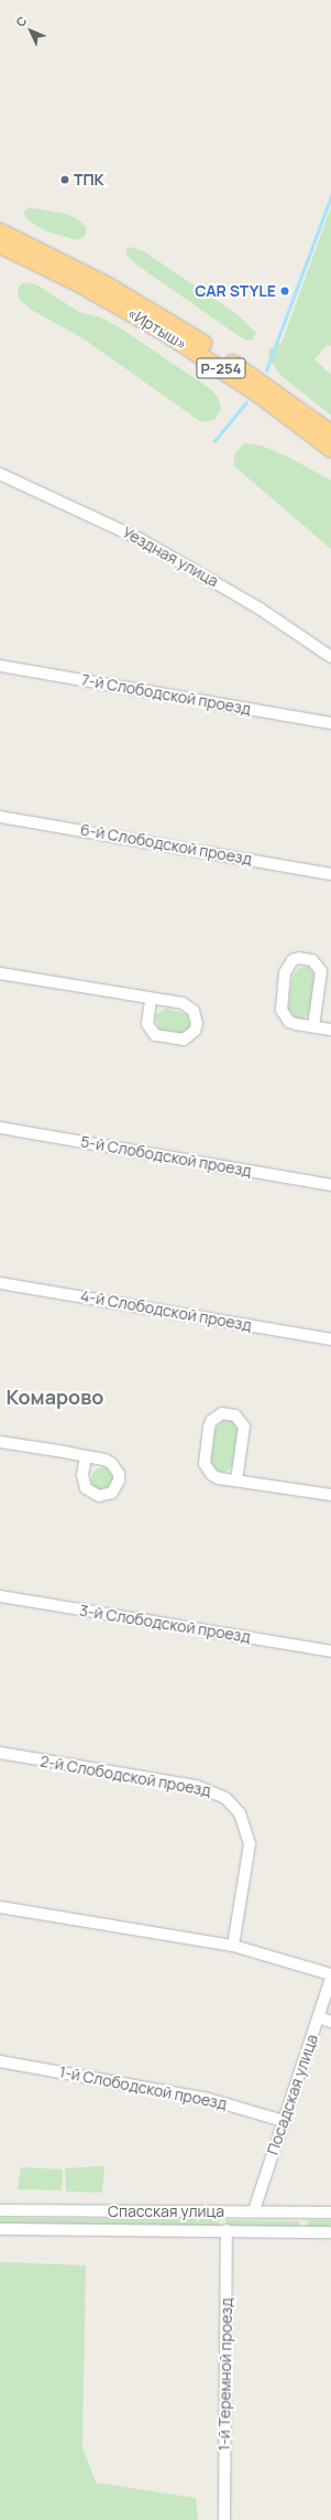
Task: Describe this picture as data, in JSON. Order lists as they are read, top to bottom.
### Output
{
  "streets": {
    "highway": ["«Иртыш»", "Р-254"],
    "street": [
      "Уездная улица",
      "7-й Слободской проезд",
      "6-й Слободской проезд",
      "5-й Слободской проезд",
      "4-й Слободской проезд",
      "3-й Слободской проезд",
      "2-й Слободской проезд",
      "1-й Слободской проезд",
      "Посадская улица",
      "Спасская улица",
      "1-й Теремной проезд"
    ]
  },
  "crossings": [
    ["1-й Слободской проезд", "Посадская улица"],
    ["Посадская улица", "Спасская улица"],
    ["Спасская улица", "1-й Теремной проезд"]
  ],
  "districts": ["Комарово"],
  "places": ["ТПК", "CAR STYLE"],
  "north": "top left"
}
